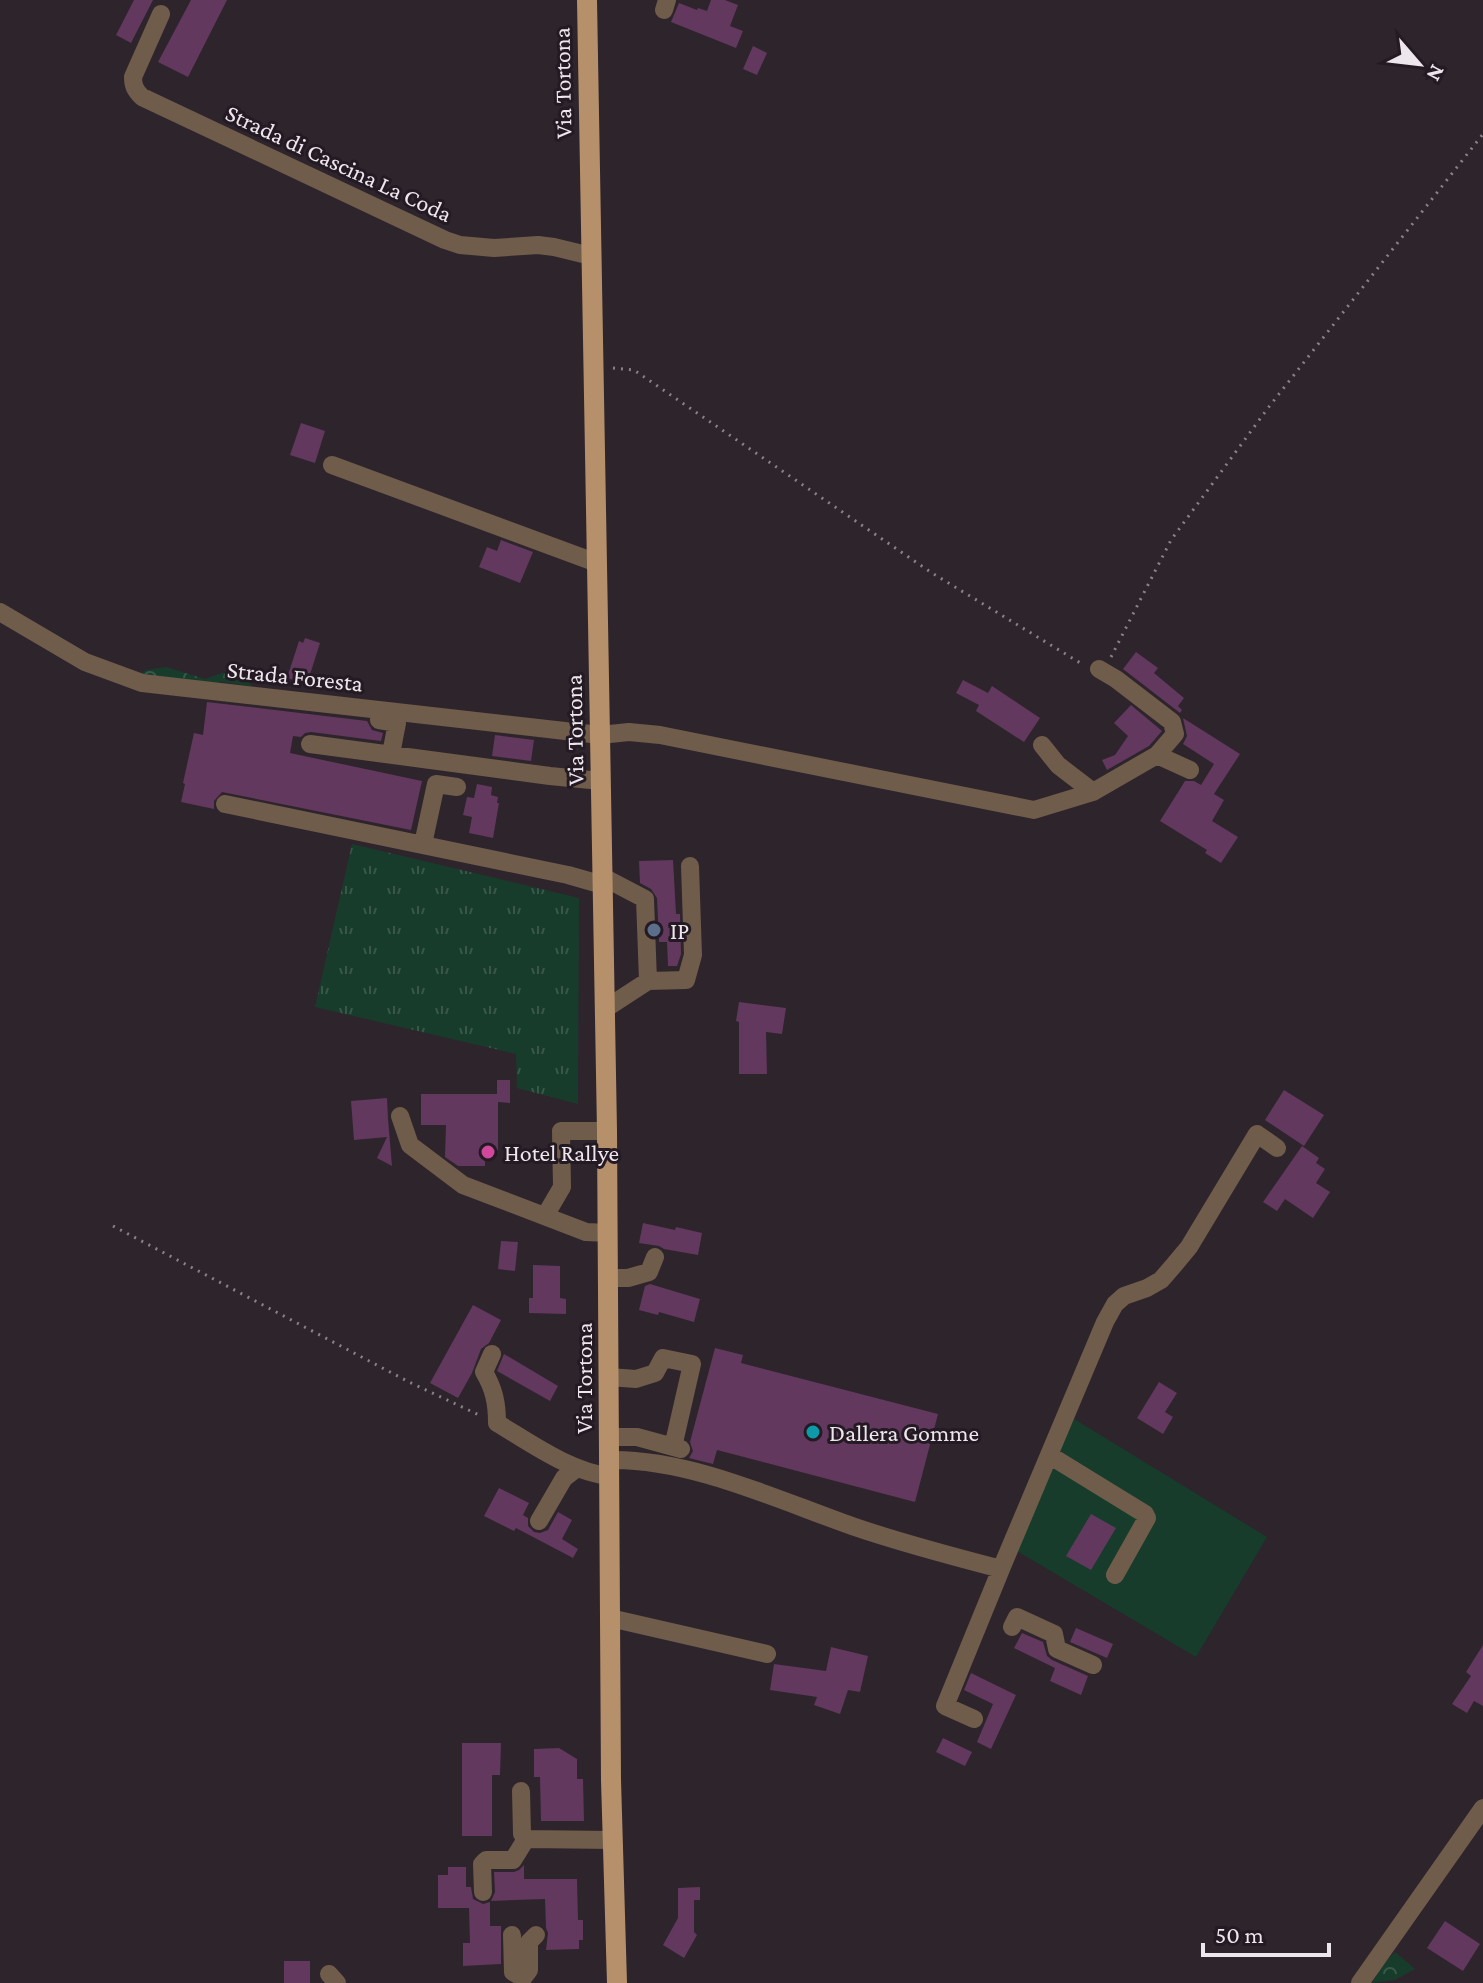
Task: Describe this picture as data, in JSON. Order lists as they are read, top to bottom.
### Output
{
  "streets": {
    "main road": ["Via Tortona"],
    "street": ["Strada di Cascina La Coda", "Strada Foresta"]
  },
  "crossings": [
    ["Via Tortona", "Strada di Cascina La Coda"],
    ["Via Tortona", "Strada Foresta"]
  ],
  "places": ["IP", "Hotel Rallye", "Dallera Gomme"],
  "scale_bar": "50 m",
  "north": "bottom right"
}
